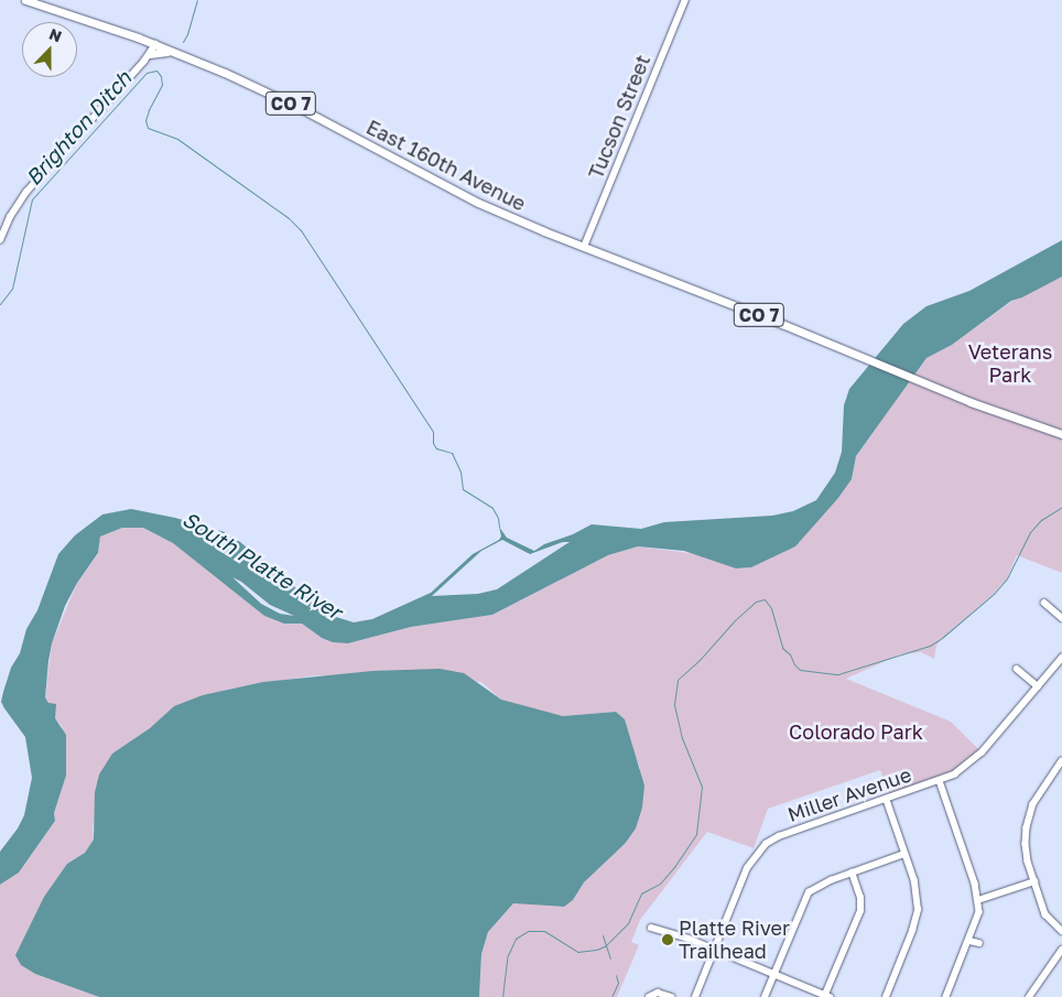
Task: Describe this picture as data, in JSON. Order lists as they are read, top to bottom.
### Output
{
  "streets": {
    "main road": ["CO 7", "East 160th Avenue"],
    "street": ["Tucson Street", "Miller Avenue"]
  },
  "crossings": [
    ["Tucson Street", "East 160th Avenue"]
  ],
  "water": ["Brighton Ditch", "South Platte River"],
  "parks": ["Veterans Park", "Colorado Park"],
  "places": ["Platte River Trailhead"],
  "north": "top"
}
